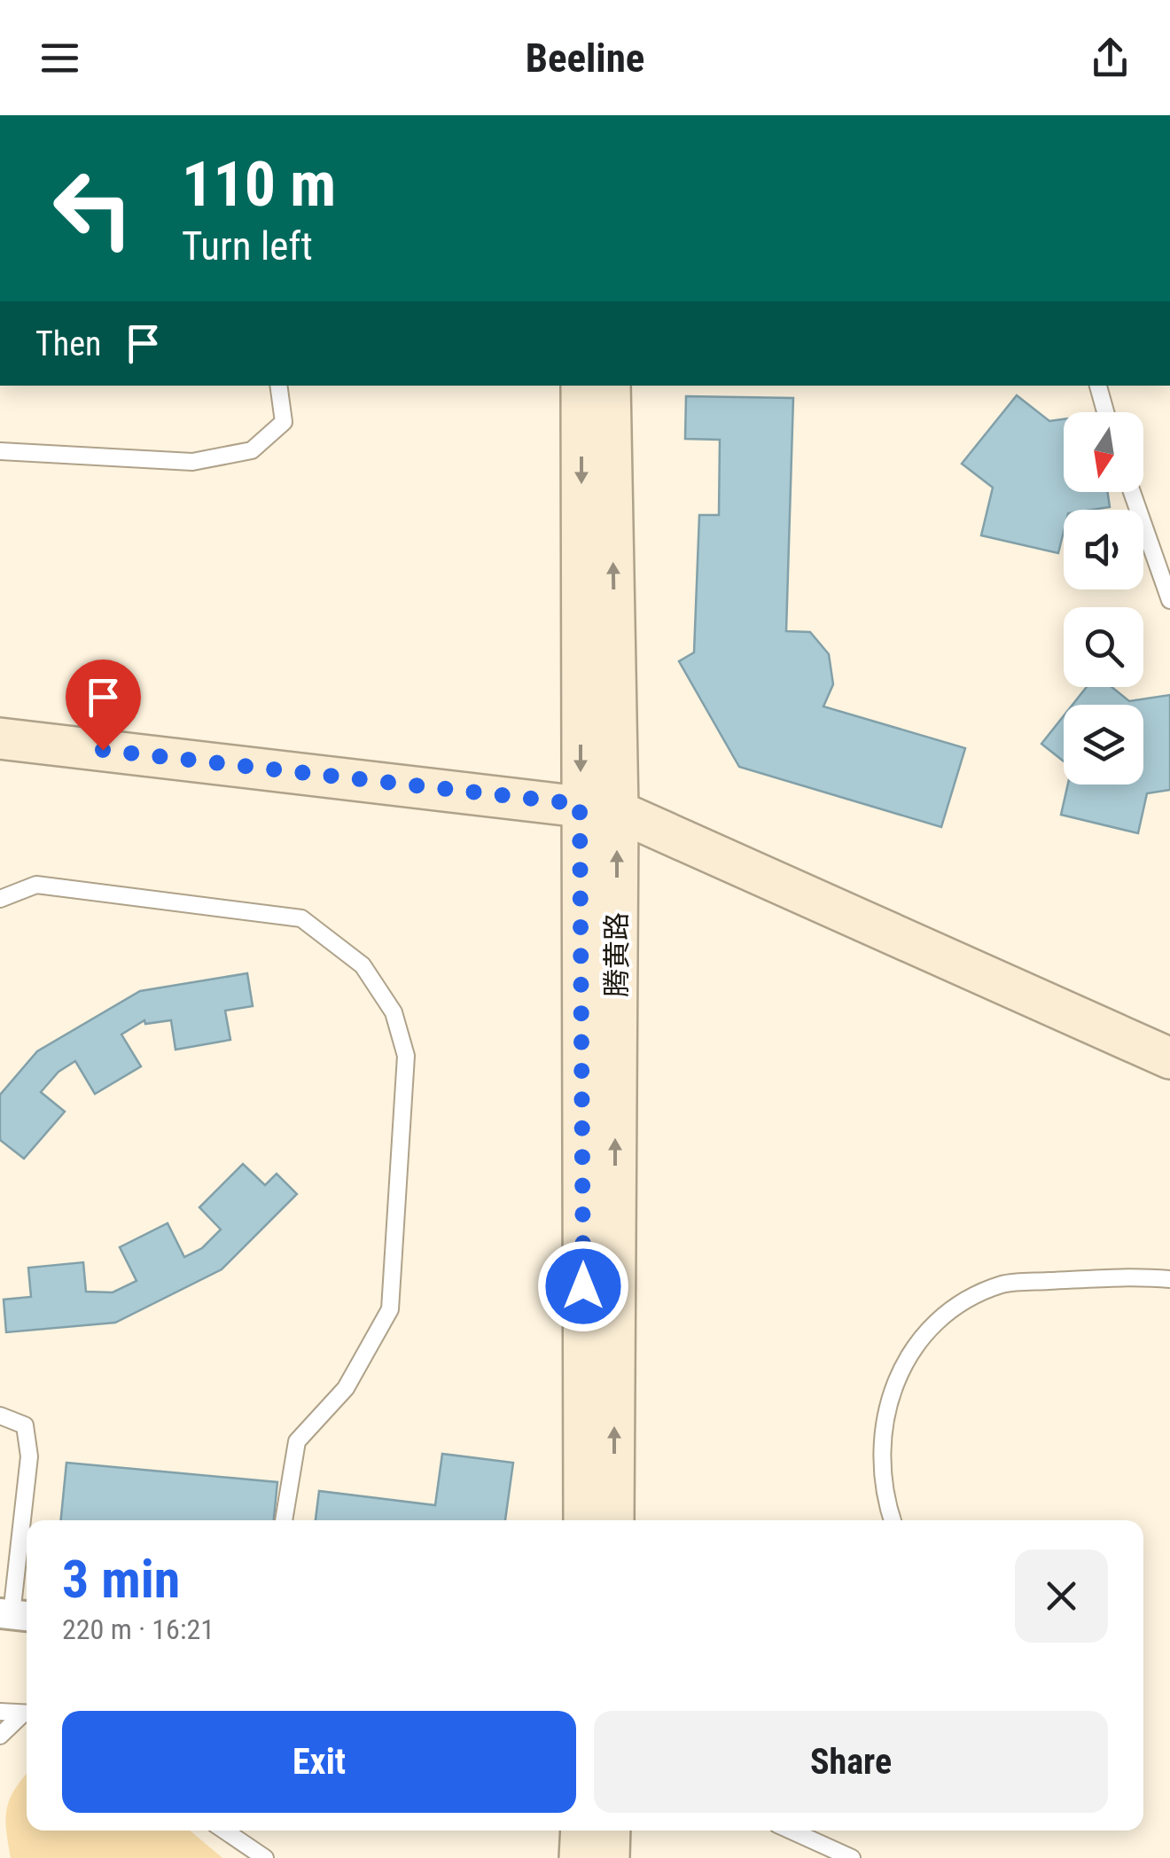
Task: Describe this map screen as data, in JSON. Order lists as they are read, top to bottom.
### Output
{
  "streets": {
    "main road": ["腾黄路"]
  },
  "north": "bottom",
  "page": {
    "header": "Beeline",
    "turn": ["110 m", "Turn left"],
    "then": "Then",
    "heading": ["3 min", "220 m · 16:21"],
    "buttons": ["Exit", "Share"]
  }
}
